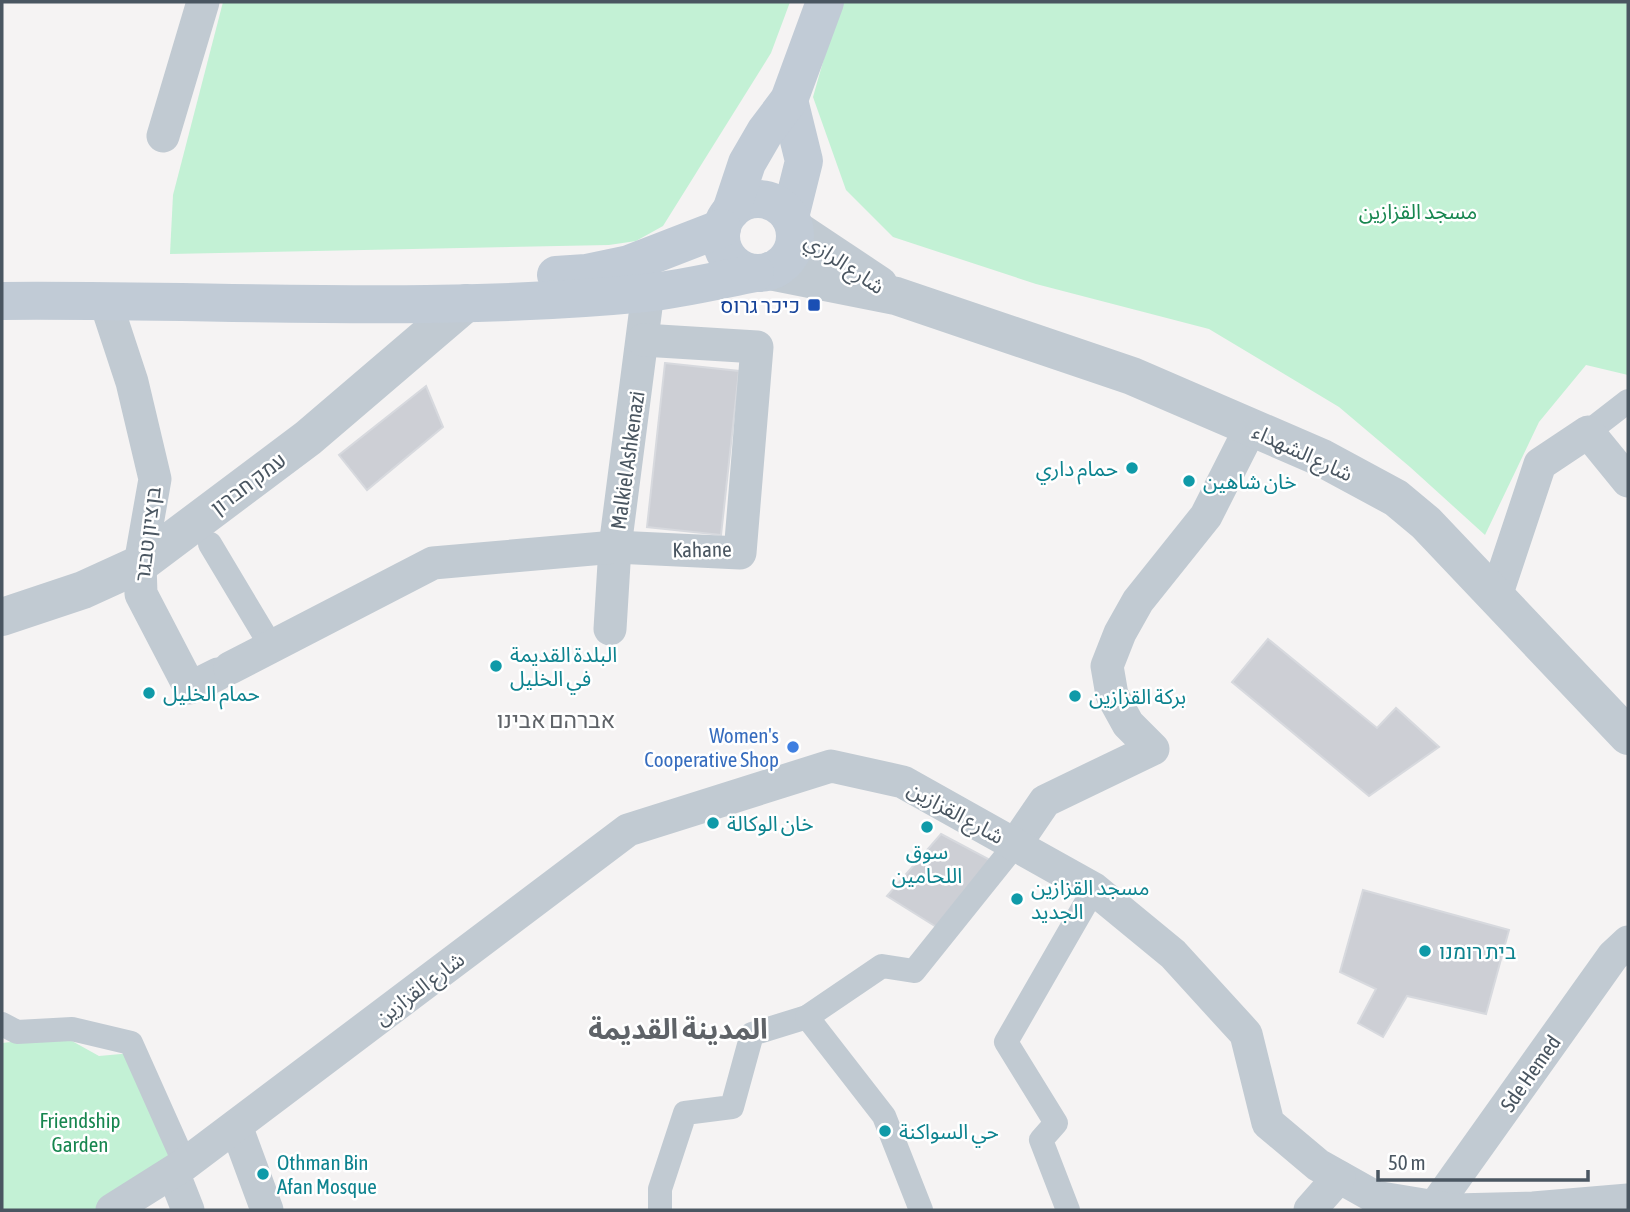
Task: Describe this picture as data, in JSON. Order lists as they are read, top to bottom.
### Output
{
  "streets": {
    "main road": ["شارع الرازي"],
    "street": [
      "شارع الشهداء",
      "Malkiel Ashkenazi",
      "עמק חברון",
      "בן ציון טבגר",
      "Kahane",
      "شارع القزازين",
      "Sde Hemed"
    ]
  },
  "crossings": [
    ["شارع الرازي", "شارع الشهداء"],
    ["Malkiel Ashkenazi", "Kahane"],
    ["עמק חברון", "בן ציון טבגר"],
    ["בן ציון טבגר", "Kahane"],
    ["شارع القزازين", "Sde Hemed"]
  ],
  "districts": ["אברהם אבינו", "المدينة القديمة"],
  "parks": ["مسجد القزازين", "Friendship Garden"],
  "places": {
    "transit": ["כיכר גרוס"],
    "other": [
      "حمام داري",
      "خان شاهين",
      "البلدة القديمة في الخليل",
      "حمام الخليل",
      "بركة القزازين",
      "Women's Cooperative Shop",
      "خان الوكالة",
      "سوق اللحامين",
      "مسجد القزازين الجديد",
      "בית רומנו",
      "حي السواكنة",
      "Othman Bin Afan Mosque"
    ]
  },
  "scale_bar": "50 m"
}
